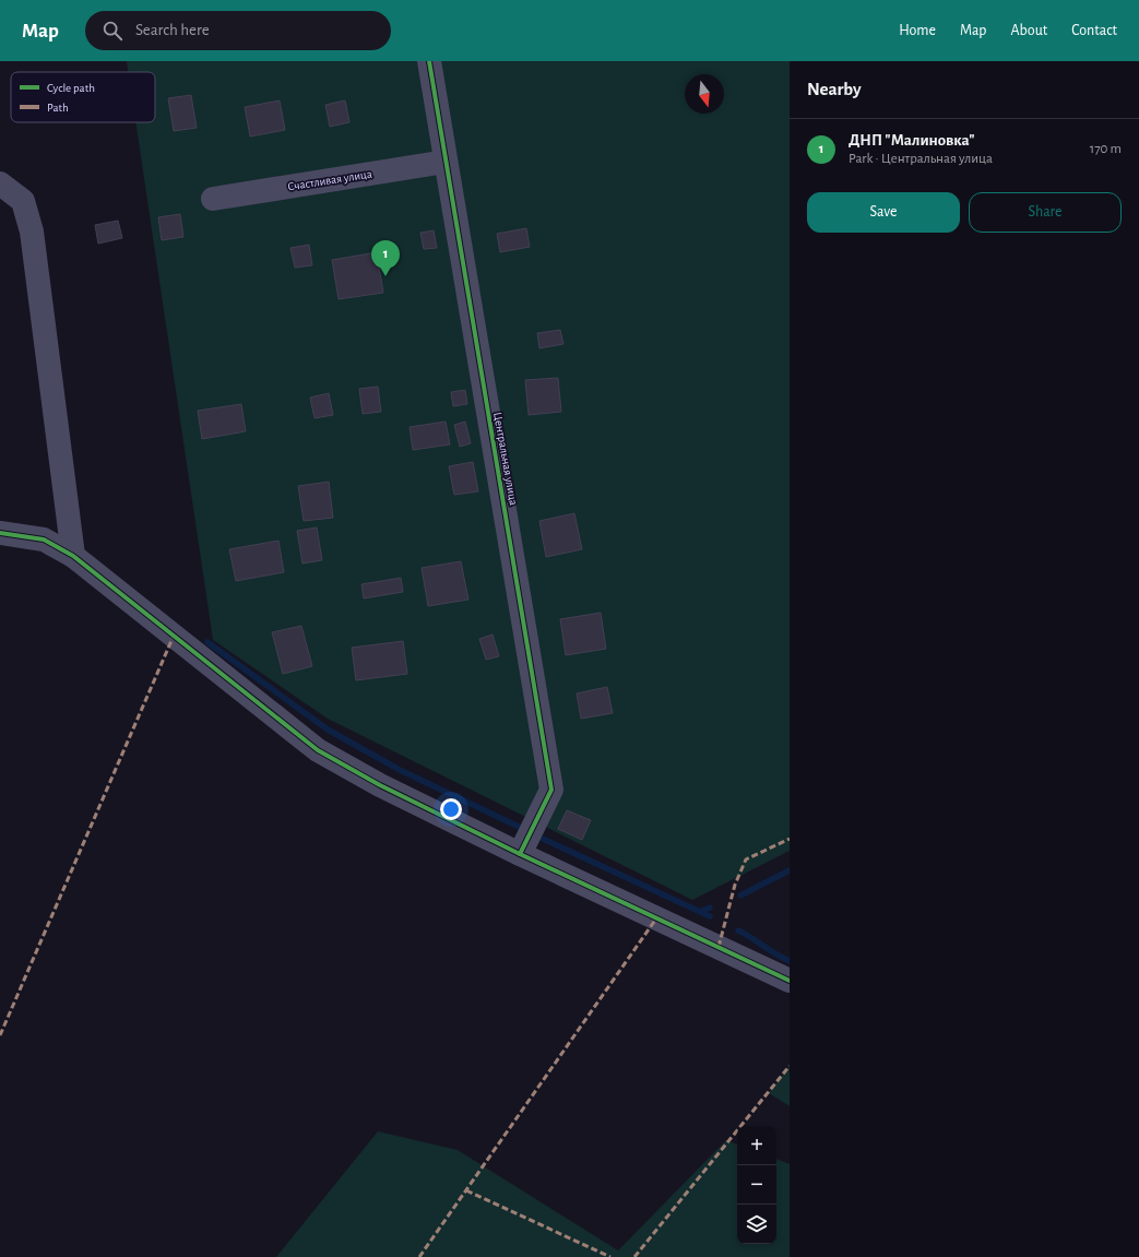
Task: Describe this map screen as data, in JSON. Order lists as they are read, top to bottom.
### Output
{
  "streets": {
    "street": ["Счастливая улица", "Центральная улица"]
  },
  "crossings": [
    ["Счастливая улица", "Центральная улица"]
  ],
  "legend": ["Cycle path", "Path"],
  "north": "bottom",
  "page": {
    "header": "Map",
    "search": "Search here",
    "nav": [
      "Home",
      "Map",
      "About",
      "Contact"
    ],
    "heading": "Nearby",
    "list": [
      {
        "mark": "1",
        "name": "ДНП \"Малиновка\"",
        "note": "Park · Центральная улица",
        "value": "170 m"
      }
    ],
    "buttons": ["Save", "Share"],
    "pins": "1",
    "map_buttons": ["+", "−"]
  }
}
